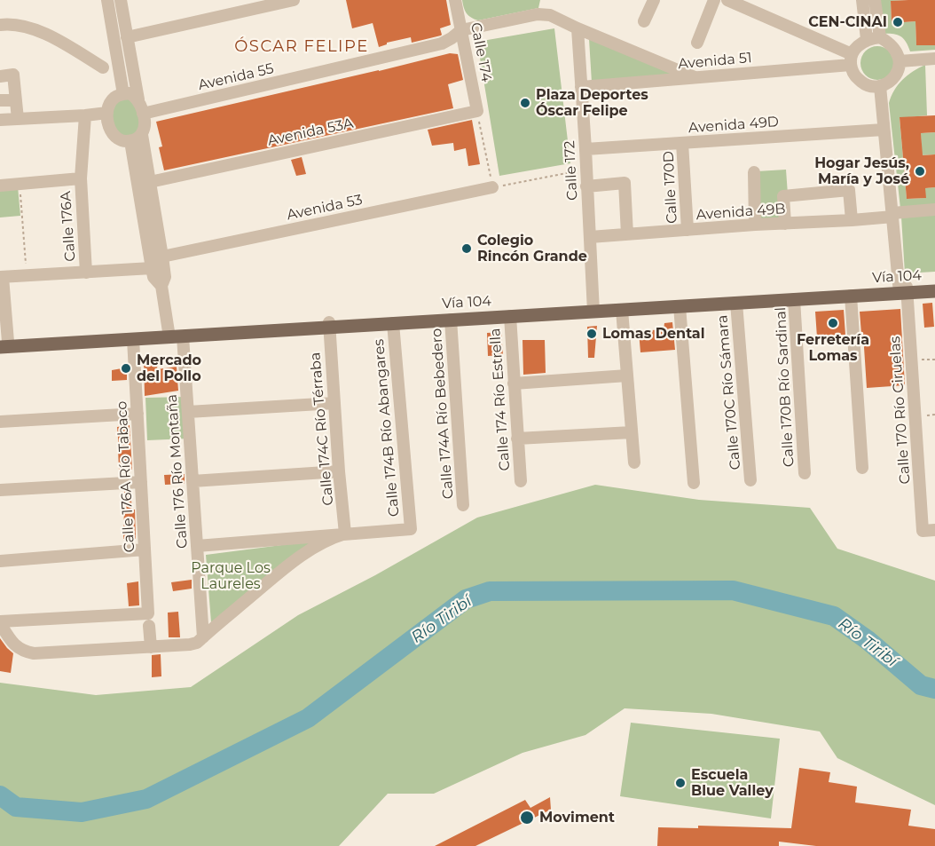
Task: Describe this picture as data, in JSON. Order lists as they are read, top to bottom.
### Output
{
  "streets": {
    "main road": ["Vía 104"],
    "street": [
      "Calle 174",
      "Avenida 51",
      "Avenida 55",
      "Avenida 49D",
      "Avenida 53A",
      "Calle 172",
      "Calle 170D",
      "Avenida 53",
      "Avenida 49B",
      "Calle 176A",
      "Calle 170B Río Sardinal",
      "Calle 170C Río Sámara",
      "Calle 174 Río Estrella",
      "Calle 170 Río Ciruelas",
      "Calle 174A Río Bebedero",
      "Calle 174B Río Abangares",
      "Calle 174C Río Térraba",
      "Calle 176 Río Montaña",
      "Calle 176A Río Tabaco"
    ]
  },
  "crossings": [
    ["Calle 174", "Avenida 55"],
    ["Calle 174", "Avenida 53A"],
    ["Avenida 51", "Calle 172"],
    ["Avenida 51", "Calle 170 Río Ciruelas"],
    ["Avenida 55", "Calle 172"],
    ["Avenida 49D", "Calle 172"],
    ["Avenida 49D", "Calle 170D"],
    ["Avenida 49D", "Calle 170 Río Ciruelas"],
    ["Calle 172", "Avenida 49B"],
    ["Calle 172", "Vía 104"],
    ["Calle 170D", "Avenida 49B"],
    ["Avenida 49B", "Calle 170 Río Ciruelas"],
    ["Vía 104", "Calle 170B Río Sardinal"],
    ["Vía 104", "Calle 170C Río Sámara"],
    ["Vía 104", "Calle 174 Río Estrella"],
    ["Vía 104", "Calle 170 Río Ciruelas"],
    ["Vía 104", "Calle 174A Río Bebedero"],
    ["Vía 104", "Calle 174B Río Abangares"],
    ["Vía 104", "Calle 174C Río Térraba"],
    ["Vía 104", "Calle 176 Río Montaña"],
    ["Vía 104", "Calle 176A Río Tabaco"],
    ["Calle 174B Río Abangares", "Calle 174C Río Térraba"]
  ],
  "districts": ["ÓSCAR FELIPE"],
  "water": ["Río Tiribí"],
  "parks": ["Parque Los Laureles"],
  "places": [
    "CEN-CINAI",
    "Plaza Deportes Óscar Felipe",
    "Hogar Jesús, María y José",
    "Colegio Rincón Grande",
    "Ferretería Lomas",
    "Lomas Dental",
    "Mercado del Pollo",
    "Escuela Blue Valley",
    "Moviment"
  ]
}
